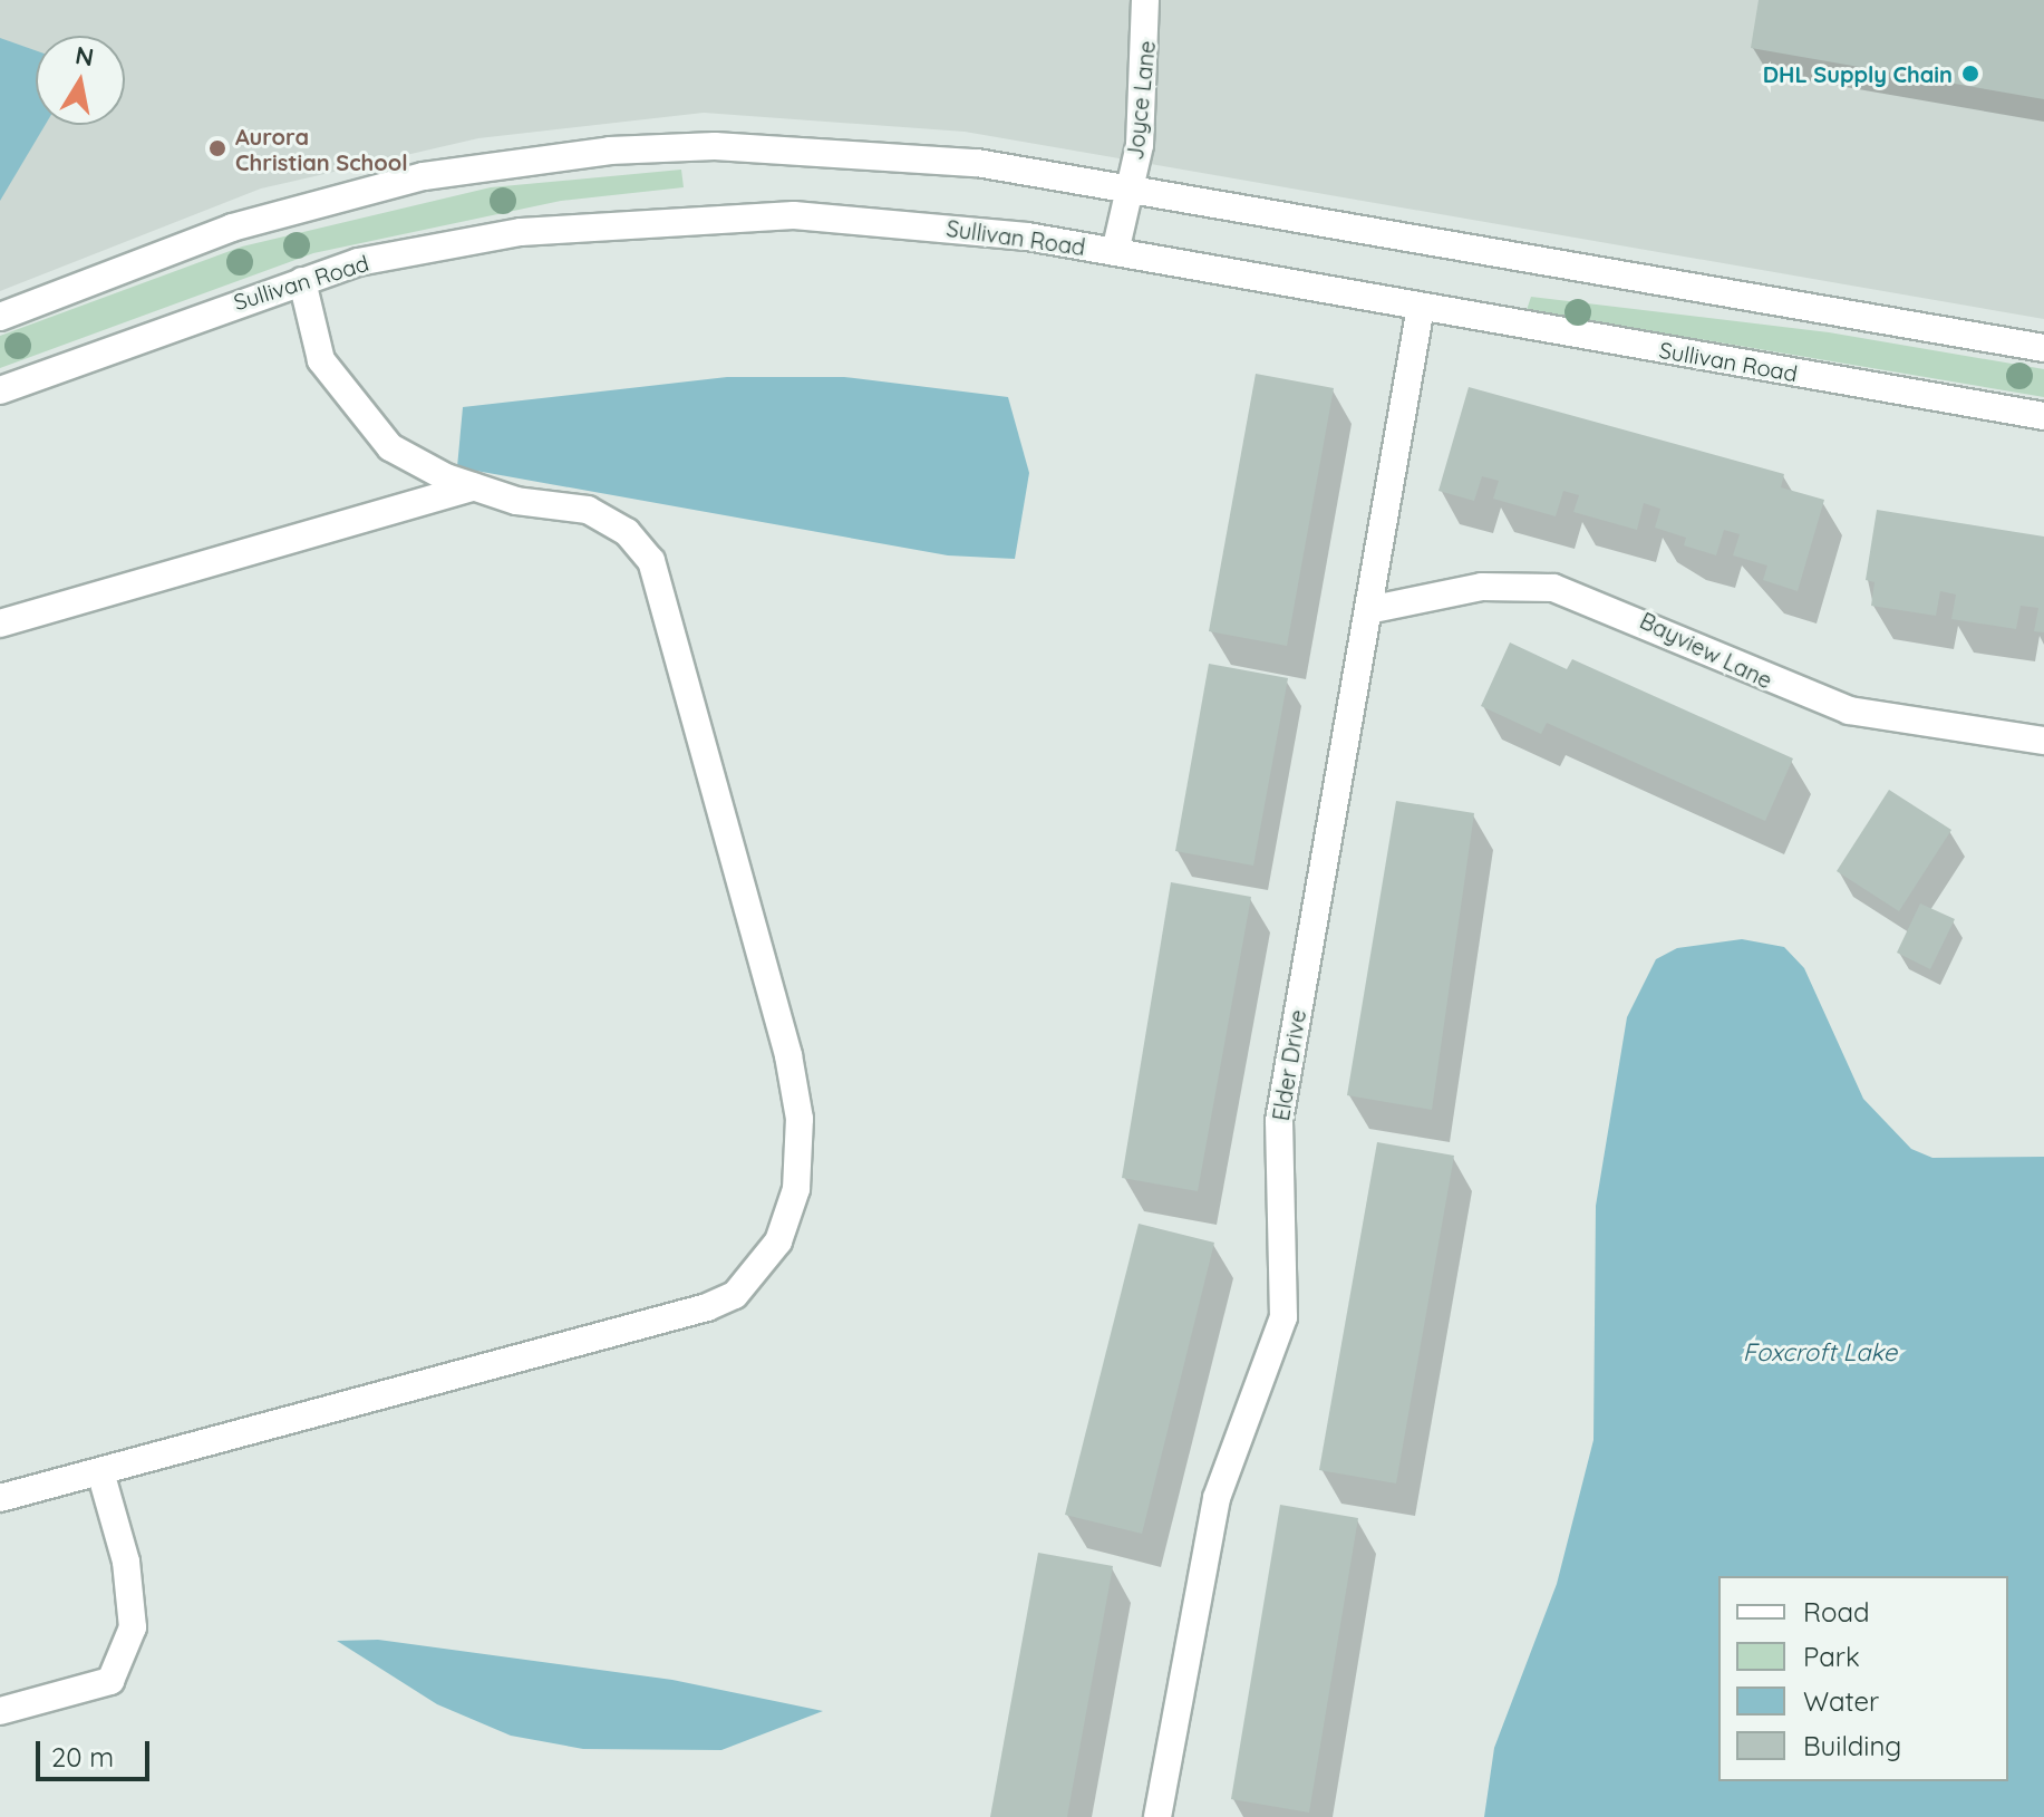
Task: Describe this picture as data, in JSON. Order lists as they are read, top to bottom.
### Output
{
  "streets": {
    "street": [
      "Joyce Lane",
      "Sullivan Road",
      "Bayview Lane",
      "Elder Drive"
    ]
  },
  "crossings": [
    ["Joyce Lane", "Sullivan Road"],
    ["Sullivan Road", "Elder Drive"],
    ["Bayview Lane", "Elder Drive"]
  ],
  "water": ["Foxcroft Lake"],
  "places": ["DHL Supply Chain", "Aurora Christian School"],
  "legend": [
    "Road",
    "Park",
    "Water",
    "Building"
  ],
  "scale_bar": "20 m",
  "north": "top"
}
